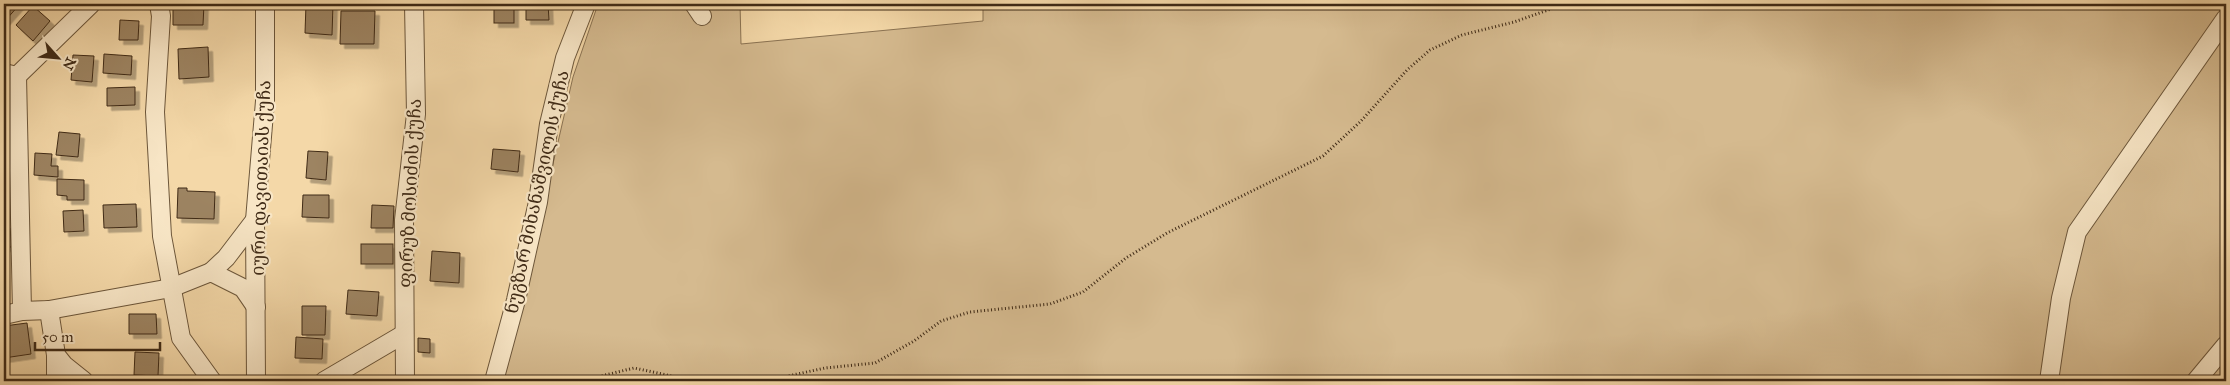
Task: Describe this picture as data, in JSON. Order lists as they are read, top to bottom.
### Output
{
  "streets": {
    "street": ["იური დავითაიას ქუჩა", "ნუგზარ მიხანაშვილის ქუჩა", "ფირუზ მოსიძის ქუჩა"]
  },
  "scale_bar": "50 m",
  "north": "bottom right"
}
